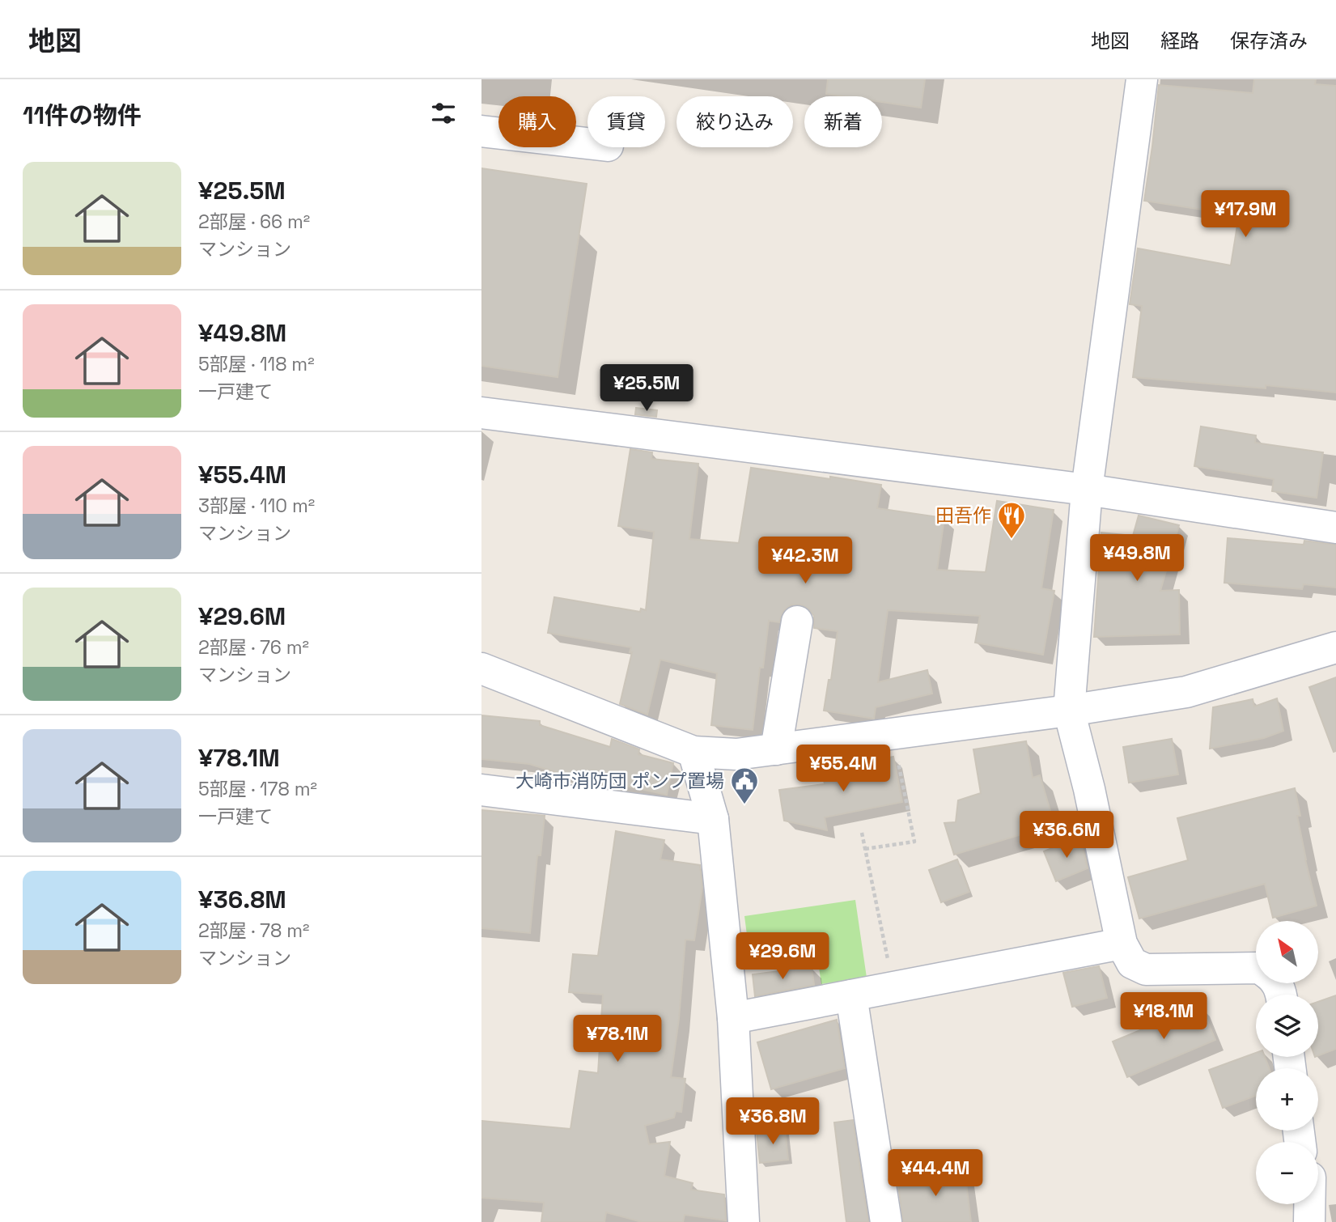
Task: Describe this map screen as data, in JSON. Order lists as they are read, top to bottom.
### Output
{
  "places": {
    "restaurant": ["田吾作"],
    "public building": ["大崎市消防団 ポンプ置場"]
  },
  "north": "top left",
  "page": {
    "header": "地図",
    "nav": ["地図", "経路", "保存済み"],
    "heading": "11件の物件",
    "chip": [
      "購入",
      "賃貸",
      "絞り込み",
      "新着"
    ],
    "list": [
      {
        "name": "¥25.5M",
        "note": "2部屋 · 66 m² · マンション"
      },
      {
        "name": "¥49.8M",
        "note": "5部屋 · 118 m² · 一戸建て"
      },
      {
        "name": "¥55.4M",
        "note": "3部屋 · 110 m² · マンション"
      },
      {
        "name": "¥29.6M",
        "note": "2部屋 · 76 m² · マンション"
      },
      {
        "name": "¥78.1M",
        "note": "5部屋 · 178 m² · 一戸建て"
      },
      {
        "name": "¥36.8M",
        "note": "2部屋 · 78 m² · マンション"
      }
    ],
    "price": [
      "¥17.9M",
      "¥25.5M",
      "¥49.8M",
      "¥42.3M",
      "¥55.4M",
      "¥36.6M",
      "¥29.6M",
      "¥18.1M",
      "¥78.1M",
      "¥36.8M",
      "¥44.4M"
    ],
    "map_buttons": ["+", "−"]
  }
}
